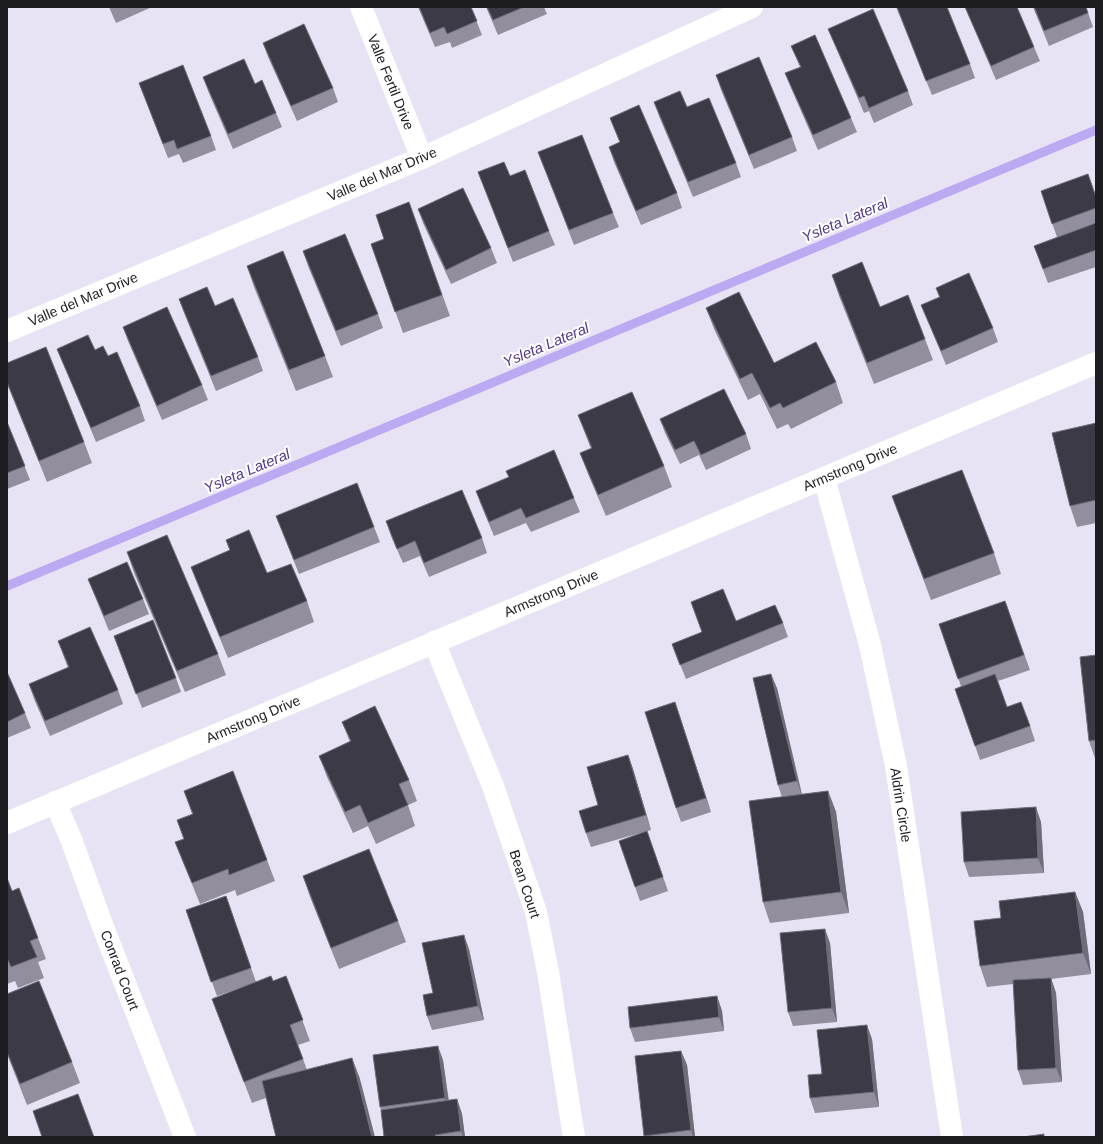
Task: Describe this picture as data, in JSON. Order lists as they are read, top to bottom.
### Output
{
  "streets": {
    "street": [
      "Valle Fertil Drive",
      "Valle del Mar Drive",
      "Armstrong Drive",
      "Aldrin Circle",
      "Bean Court",
      "Conrad Court"
    ]
  },
  "crossings": [
    ["Valle Fertil Drive", "Valle del Mar Drive"],
    ["Armstrong Drive", "Aldrin Circle"],
    ["Armstrong Drive", "Bean Court"],
    ["Armstrong Drive", "Conrad Court"]
  ],
  "water": ["Ysleta Lateral"]
}
